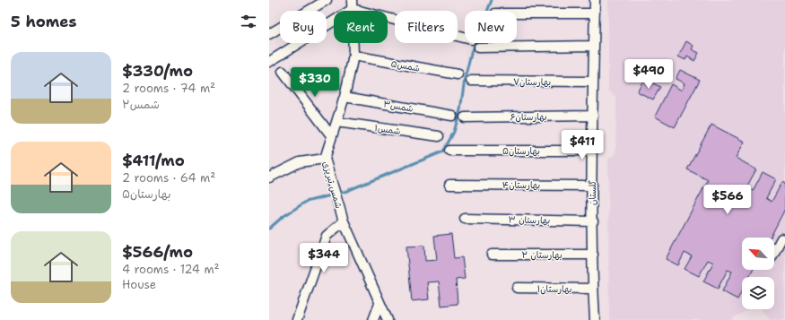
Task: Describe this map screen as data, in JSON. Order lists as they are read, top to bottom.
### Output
{
  "streets": {
    "street": [
      "شمس۵",
      "بهارستان۷",
      "شمس۳",
      "بهارستان۶",
      "شمس۱",
      "بهارستان۵",
      "شمس تبریزی",
      "بهارستان۴",
      "گلستان",
      "بهارستان ۳",
      "بهارستان ۲",
      "بهارستان۱"
    ]
  },
  "crossings": [
    ["شمس۵", "شمس تبریزی"],
    ["بهارستان۷", "گلستان"],
    ["شمس۳", "شمس تبریزی"],
    ["بهارستان۶", "گلستان"],
    ["شمس۱", "شمس تبریزی"],
    ["بهارستان۵", "گلستان"],
    ["بهارستان۴", "گلستان"],
    ["گلستان", "بهارستان ۳"],
    ["گلستان", "بهارستان ۲"],
    ["گلستان", "بهارستان۱"]
  ],
  "north": "top left",
  "page": {
    "heading": "5 homes",
    "chip": [
      "Buy",
      "Rent",
      "Filters",
      "New"
    ],
    "list": [
      {
        "name": "$330/mo",
        "note": "2 rooms · 74 m² · شمس۲"
      },
      {
        "name": "$411/mo",
        "note": "2 rooms · 64 m² · بهارستان۵"
      },
      {
        "name": "$566/mo",
        "note": "4 rooms · 124 m² · House"
      }
    ],
    "price": [
      "$490",
      "$330",
      "$411",
      "$566",
      "$344"
    ]
  }
}
